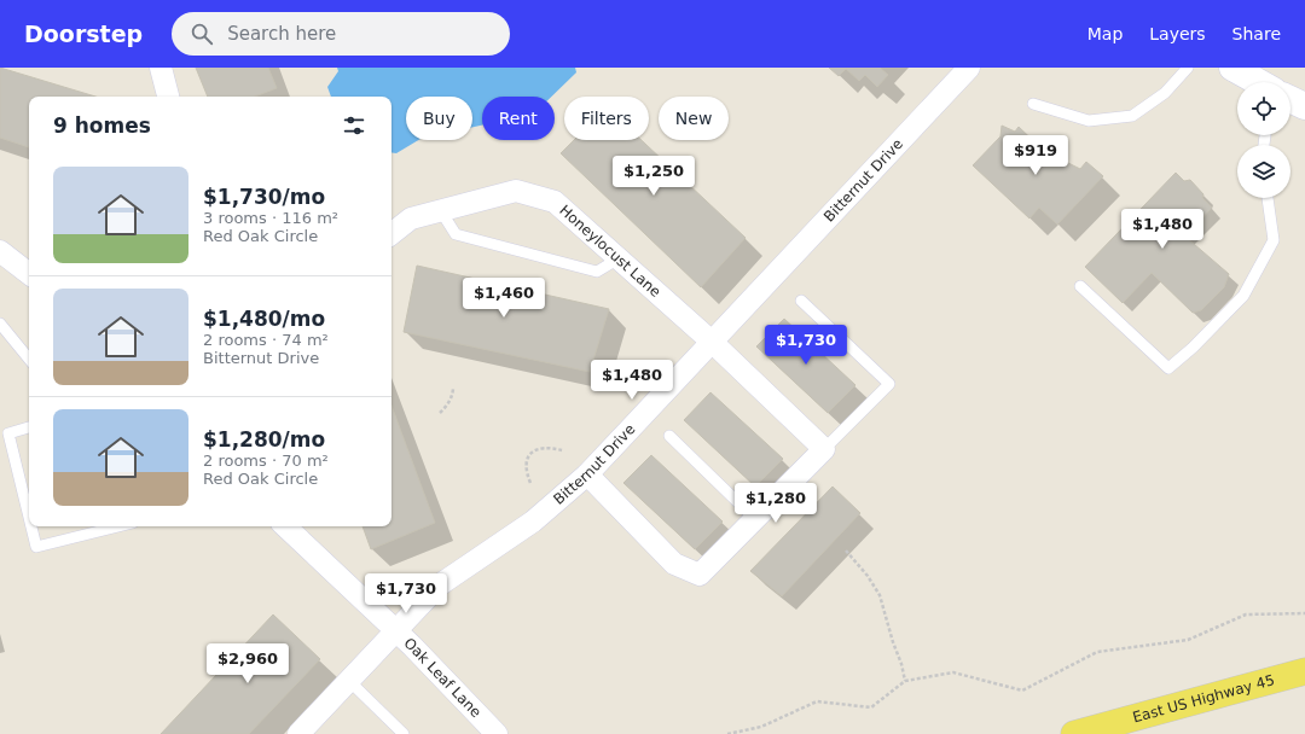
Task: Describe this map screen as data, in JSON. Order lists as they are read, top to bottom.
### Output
{
  "streets": {
    "main road": ["East US Highway 45"],
    "street": ["Bitternut Drive", "Honeylocust Lane", "Oak Leaf Lane"]
  },
  "crossings": [
    ["Bitternut Drive", "Honeylocust Lane"],
    ["Bitternut Drive", "Oak Leaf Lane"]
  ],
  "page": {
    "header": "Doorstep",
    "search": "Search here",
    "nav": ["Map", "Layers", "Share"],
    "chip": [
      "Buy",
      "Rent",
      "Filters",
      "New"
    ],
    "heading": "9 homes",
    "price": [
      "$919",
      "$1,250",
      "$1,480",
      "$1,460",
      "$1,730",
      "$1,480",
      "$1,280",
      "$1,730",
      "$2,960"
    ],
    "list": [
      {
        "name": "$1,730/mo",
        "note": "3 rooms · 116 m² · Red Oak Circle"
      },
      {
        "name": "$1,480/mo",
        "note": "2 rooms · 74 m² · Bitternut Drive"
      },
      {
        "name": "$1,280/mo",
        "note": "2 rooms · 70 m² · Red Oak Circle"
      }
    ]
  }
}
